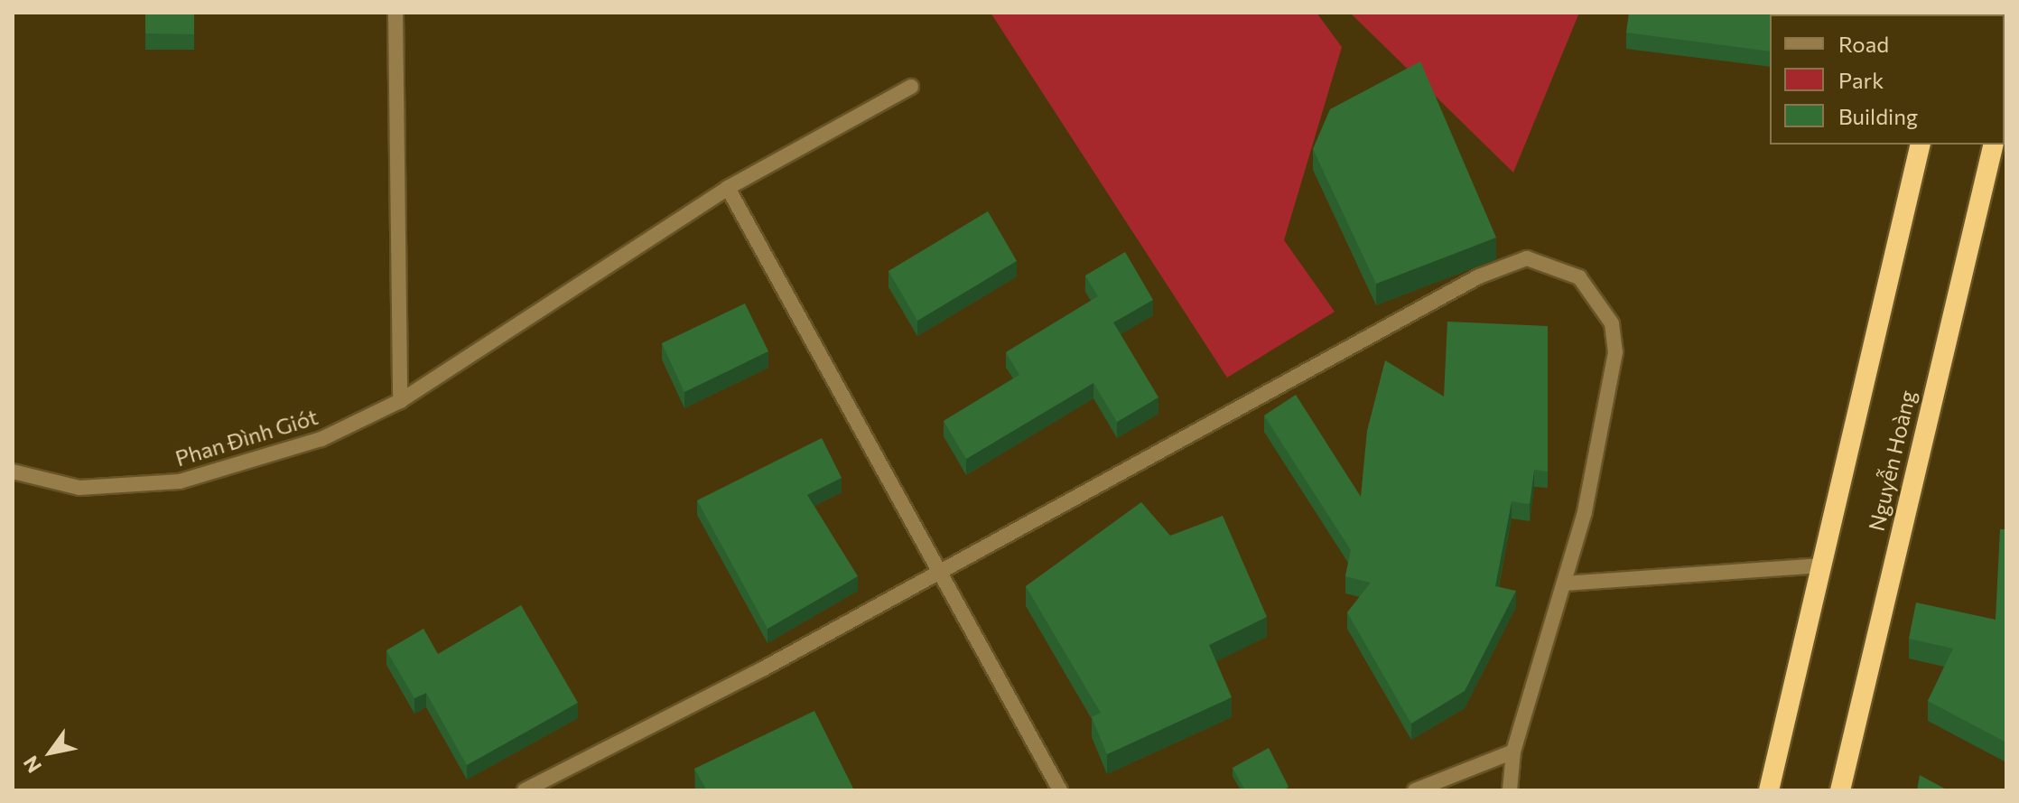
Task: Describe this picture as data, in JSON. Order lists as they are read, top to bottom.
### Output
{
  "streets": {
    "highway": ["Nguyễn Hoàng"],
    "street": ["Phan Đình Giót"]
  },
  "legend": ["Road", "Park", "Building"],
  "north": "bottom left"
}
